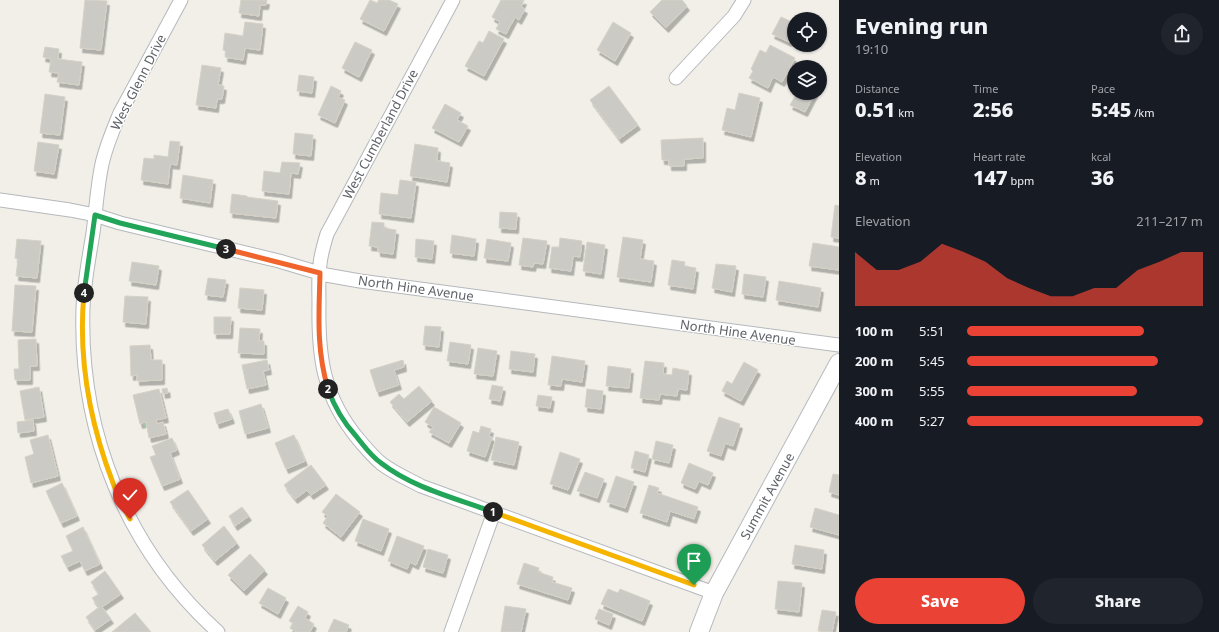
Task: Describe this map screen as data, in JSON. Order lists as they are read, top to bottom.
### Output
{
  "streets": {
    "main road": ["Summit Avenue"],
    "street": ["West Glenn Drive", "West Cumberland Drive", "North Hine Avenue"]
  },
  "crossings": [
    ["West Glenn Drive", "North Hine Avenue"],
    ["West Cumberland Drive", "North Hine Avenue"],
    ["West Cumberland Drive", "Summit Avenue"]
  ],
  "page": {
    "heading": ["Evening run", "19:10"],
    "stats": [
      ["Distance", "0.51 km"],
      ["Time", "2:56"],
      ["Pace", "5:45 /km"],
      ["Elevation", "8 m"],
      ["Heart rate", "147 bpm"],
      ["kcal", "36"]
    ],
    "chart": ["Elevation", "211–217 m"],
    "pins": [
      "3",
      "4",
      "2",
      "1"
    ],
    "list": [
      {
        "name": "100 m",
        "note": "5:51"
      },
      {
        "name": "200 m",
        "note": "5:45"
      },
      {
        "name": "300 m",
        "note": "5:55"
      },
      {
        "name": "400 m",
        "note": "5:27"
      }
    ],
    "buttons": ["Save", "Share"]
  }
}
